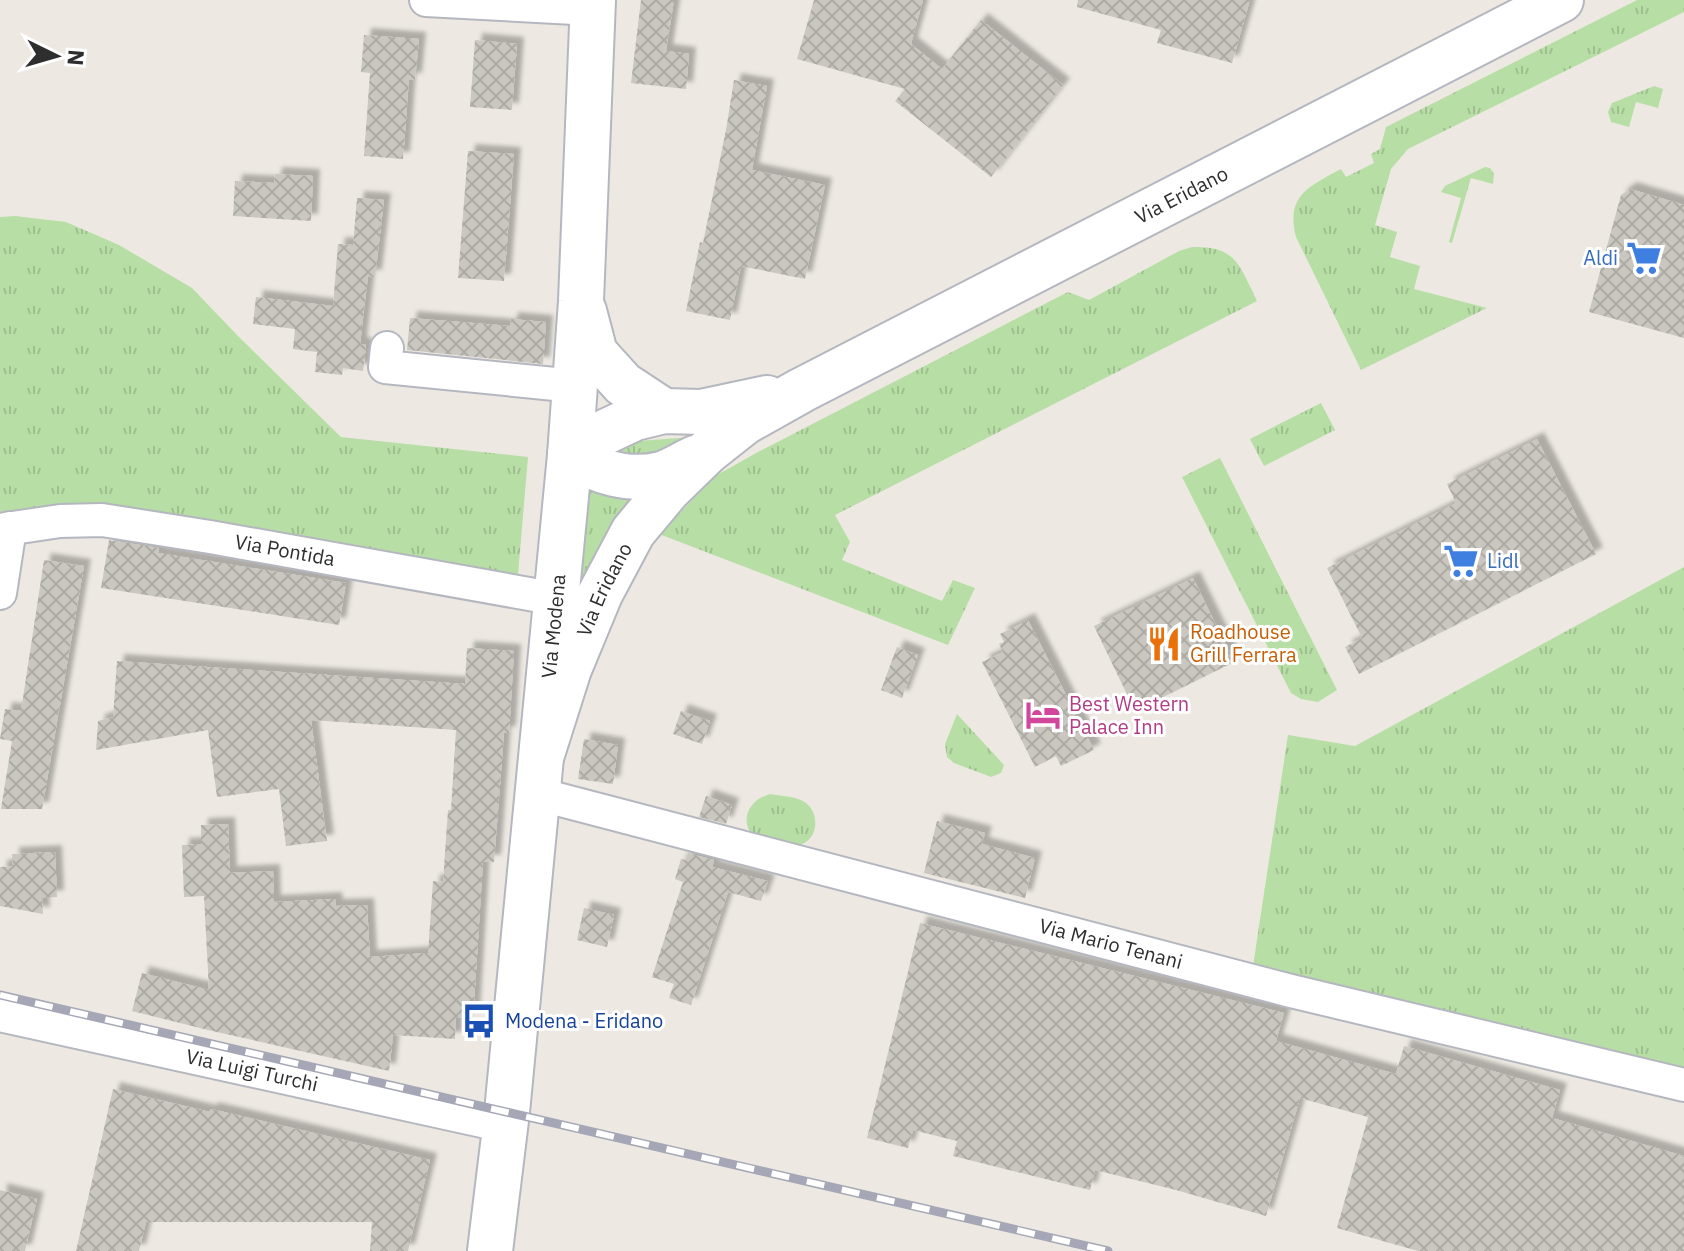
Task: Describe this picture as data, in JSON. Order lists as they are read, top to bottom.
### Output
{
  "streets": {
    "main road": ["Via Eridano", "Via Modena"],
    "street": ["Via Pontida", "Via Mario Tenani", "Via Luigi Turchi"]
  },
  "crossings": [
    ["Via Eridano", "Via Modena"],
    ["Via Eridano", "Via Mario Tenani"],
    ["Via Pontida", "Via Modena"],
    ["Via Modena", "Via Mario Tenani"],
    ["Via Modena", "Via Luigi Turchi"]
  ],
  "places": {
    "supermarket": ["Aldi", "Lidl"],
    "restaurant": ["Roadhouse Grill Ferrara"],
    "hotel": ["Best Western Palace Inn"],
    "bus stop": ["Modena - Eridano"]
  },
  "north": "right"
}
